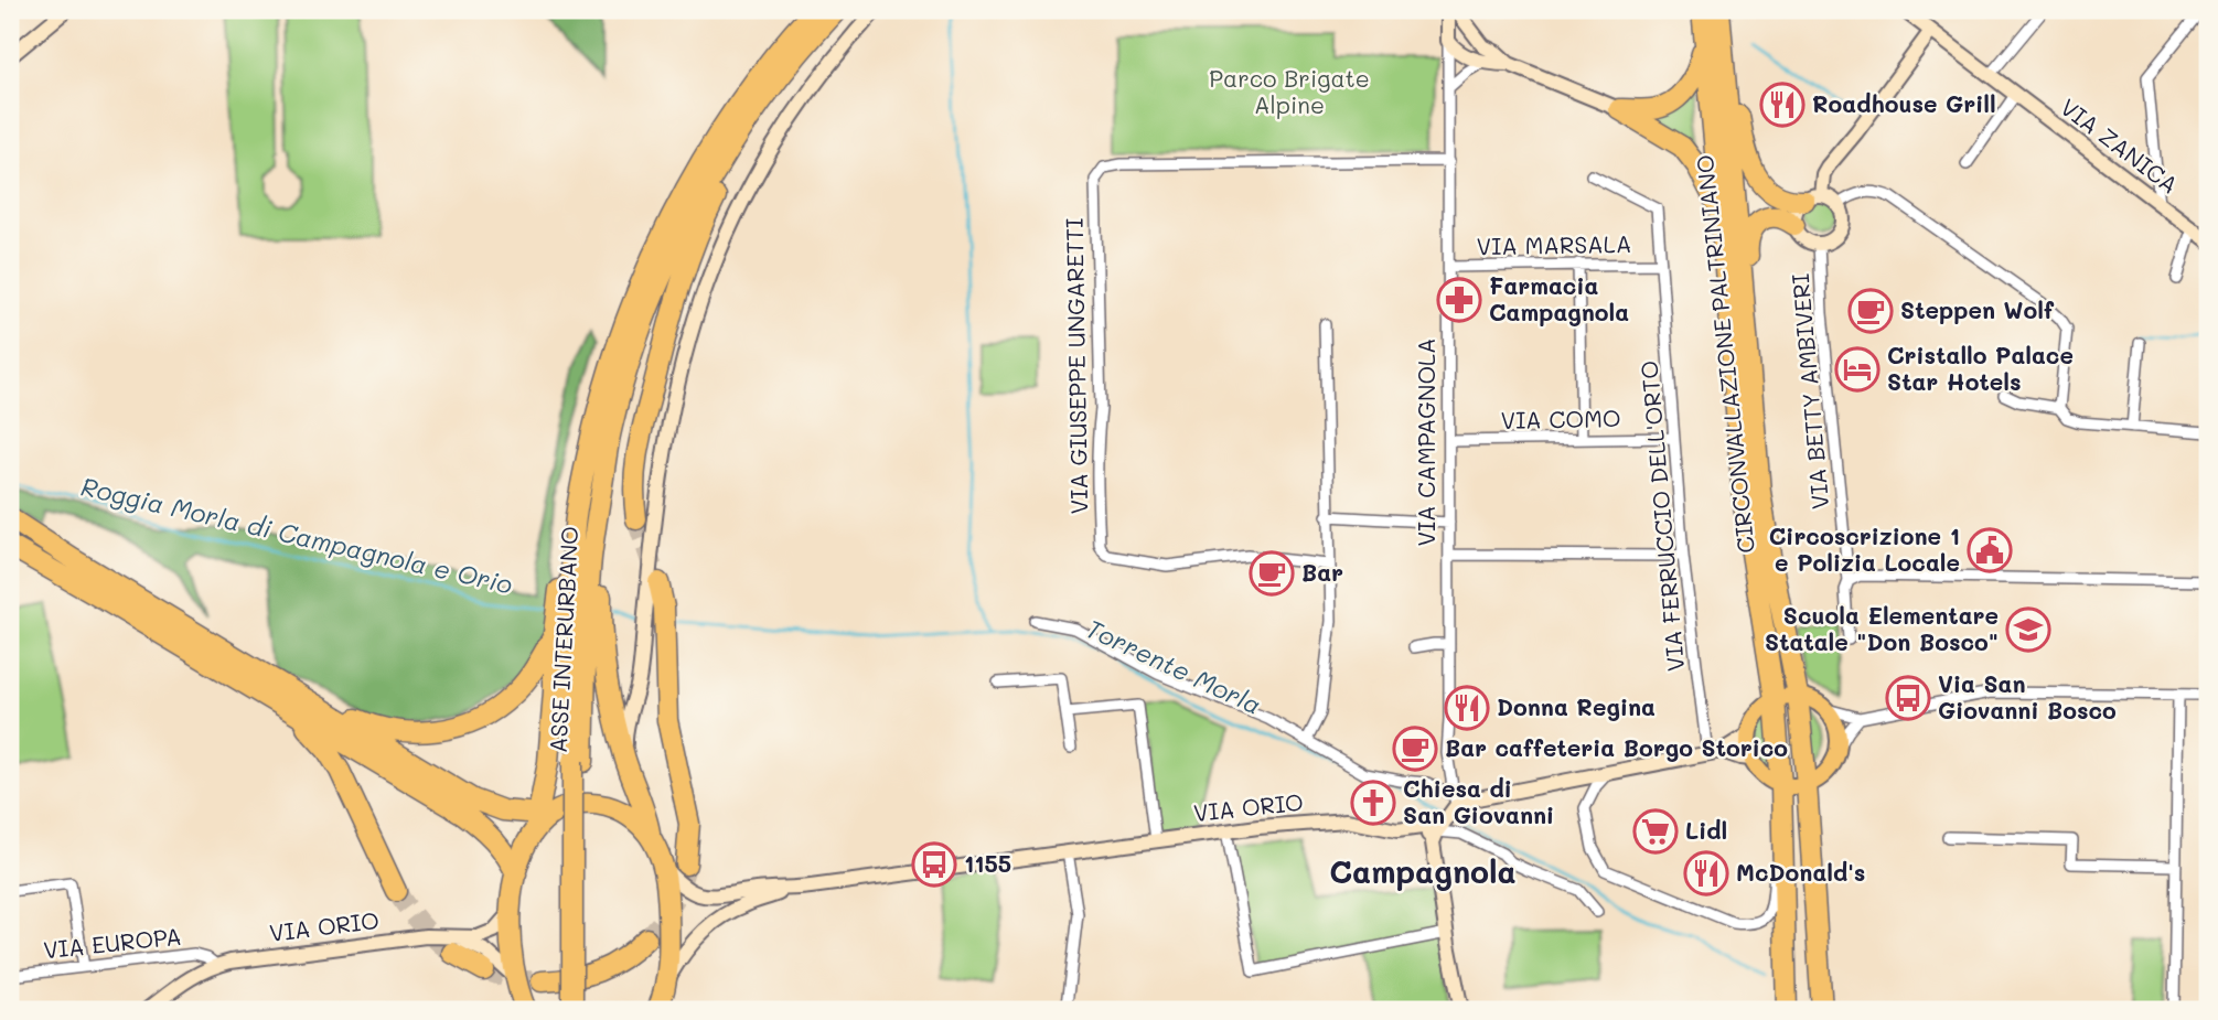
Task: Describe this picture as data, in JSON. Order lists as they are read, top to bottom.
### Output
{
  "streets": {
    "highway": ["CIRCONVALLAZIONE PALTRINIANO", "ASSE INTERURBANO"],
    "street": [
      "VIA ZANICA",
      "VIA MARSALA",
      "VIA GIUSEPPE UNGARETTI",
      "VIA BETTY AMBIVERI",
      "VIA COMO",
      "VIA CAMPAGNOLA",
      "VIA FERRUCCIO DELL'ORTO",
      "VIA ORIO",
      "VIA EUROPA"
    ]
  },
  "crossings": [
    ["VIA MARSALA", "VIA CAMPAGNOLA"],
    ["VIA MARSALA", "VIA FERRUCCIO DELL'ORTO"],
    ["CIRCONVALLAZIONE PALTRINIANO", "VIA FERRUCCIO DELL'ORTO"],
    ["VIA GIUSEPPE UNGARETTI", "VIA CAMPAGNOLA"],
    ["VIA COMO", "VIA CAMPAGNOLA"],
    ["VIA COMO", "VIA FERRUCCIO DELL'ORTO"],
    ["VIA ORIO", "VIA EUROPA"]
  ],
  "districts": ["Campagnola"],
  "water": ["Roggia Morla di Campagnola e Orio", "Torrente Morla"],
  "parks": ["Parco Brigate Alpine"],
  "places": {
    "restaurant": ["Roadhouse Grill", "Donna Regina", "McDonald's"],
    "pharmacy": ["Farmacia Campagnola"],
    "cafe": ["Steppen Wolf", "Bar", "Bar caffeteria Borgo Storico"],
    "hotel": ["Cristallo Palace Star Hotels"],
    "public building": ["Circoscrizione 1 e Polizia Locale"],
    "school or university": ["Scuola Elementare Statale \"Don Bosco\""],
    "bus stop": ["Via San Giovanni Bosco", "1155"],
    "church": ["Chiesa di San Giovanni"],
    "supermarket": ["Lidl"]
  }
}
